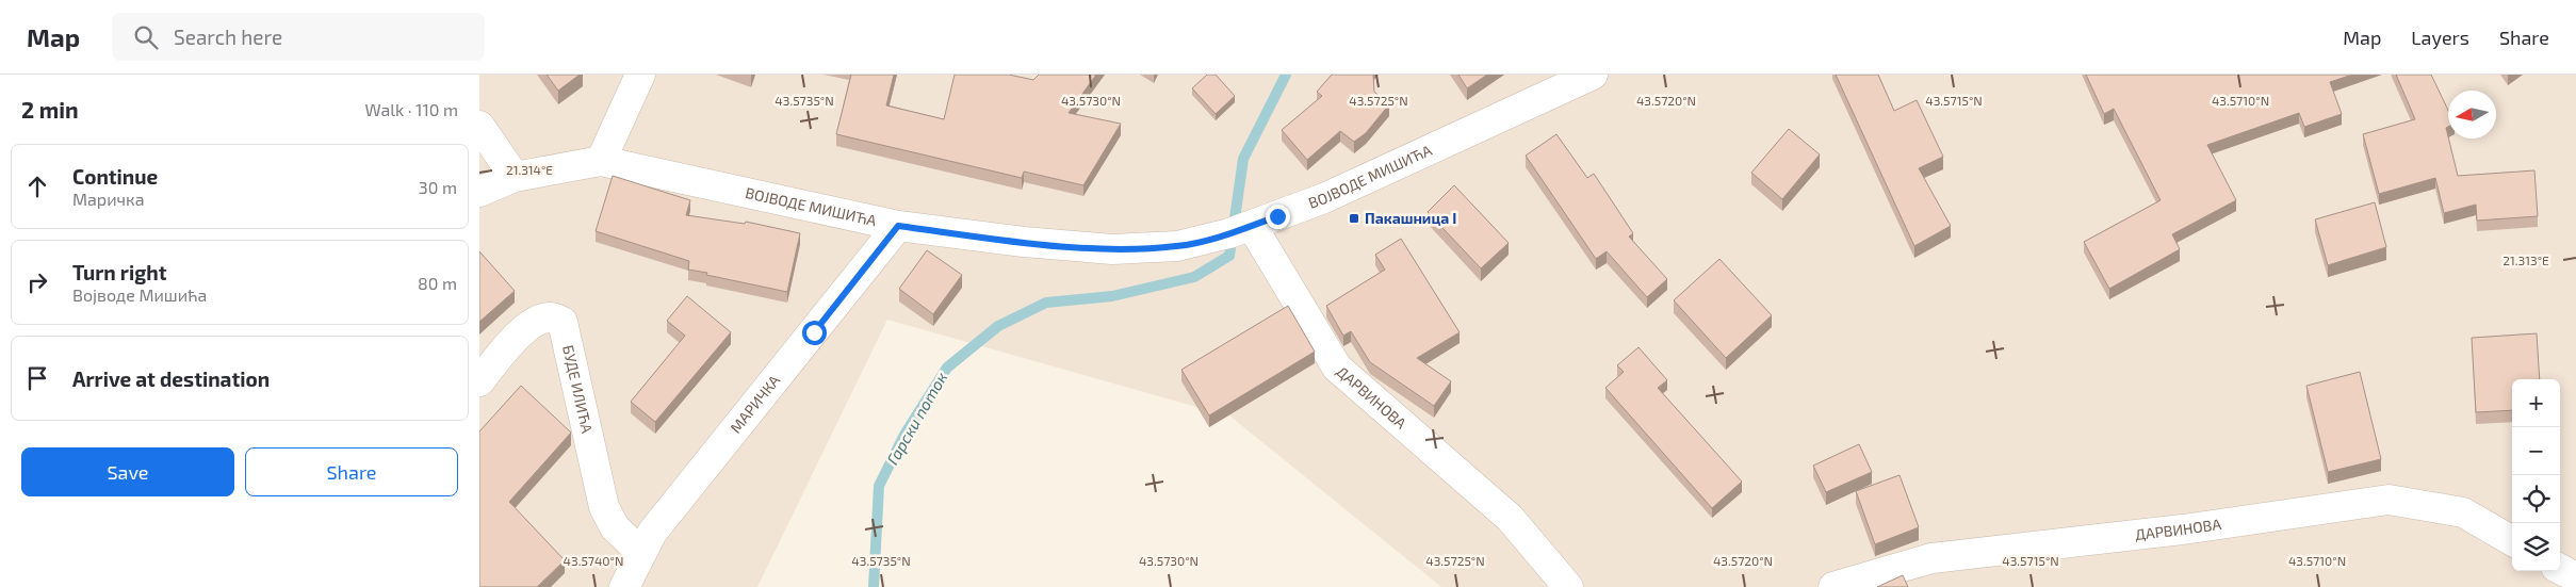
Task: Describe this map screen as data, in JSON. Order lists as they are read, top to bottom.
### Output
{
  "streets": {
    "street": [
      "ВОЈВОДЕ МИШИЋА",
      "БУДЕ ИЛИЋА",
      "ДАРВИНОВА",
      "МАРИЧКА"
    ]
  },
  "crossings": [
    ["ВОЈВОДЕ МИШИЋА", "ДАРВИНОВА"],
    ["ВОЈВОДЕ МИШИЋА", "МАРИЧКА"],
    ["БУДЕ ИЛИЋА", "МАРИЧКА"]
  ],
  "water": ["Гарски поток"],
  "places": {
    "transit": ["Пакашница I"]
  },
  "north": "left",
  "page": {
    "header": "Map",
    "search": "Search here",
    "nav": ["Map", "Layers", "Share"],
    "heading": ["2 min", "Walk · 110 m"],
    "list": [
      ["Continue", "Маричка", "30 m"],
      ["Turn right", "Војводе Мишића", "80 m"],
      "Arrive at destination"
    ],
    "map_buttons": ["+", "−"],
    "buttons": ["Save", "Share"]
  },
  "coordinates": [
    "43.5735°N",
    "43.5730°N",
    "43.5725°N",
    "43.5720°N",
    "43.5715°N",
    "43.5710°N",
    "21.314°E",
    "21.313°E",
    "43.5740°N"
  ]
}
